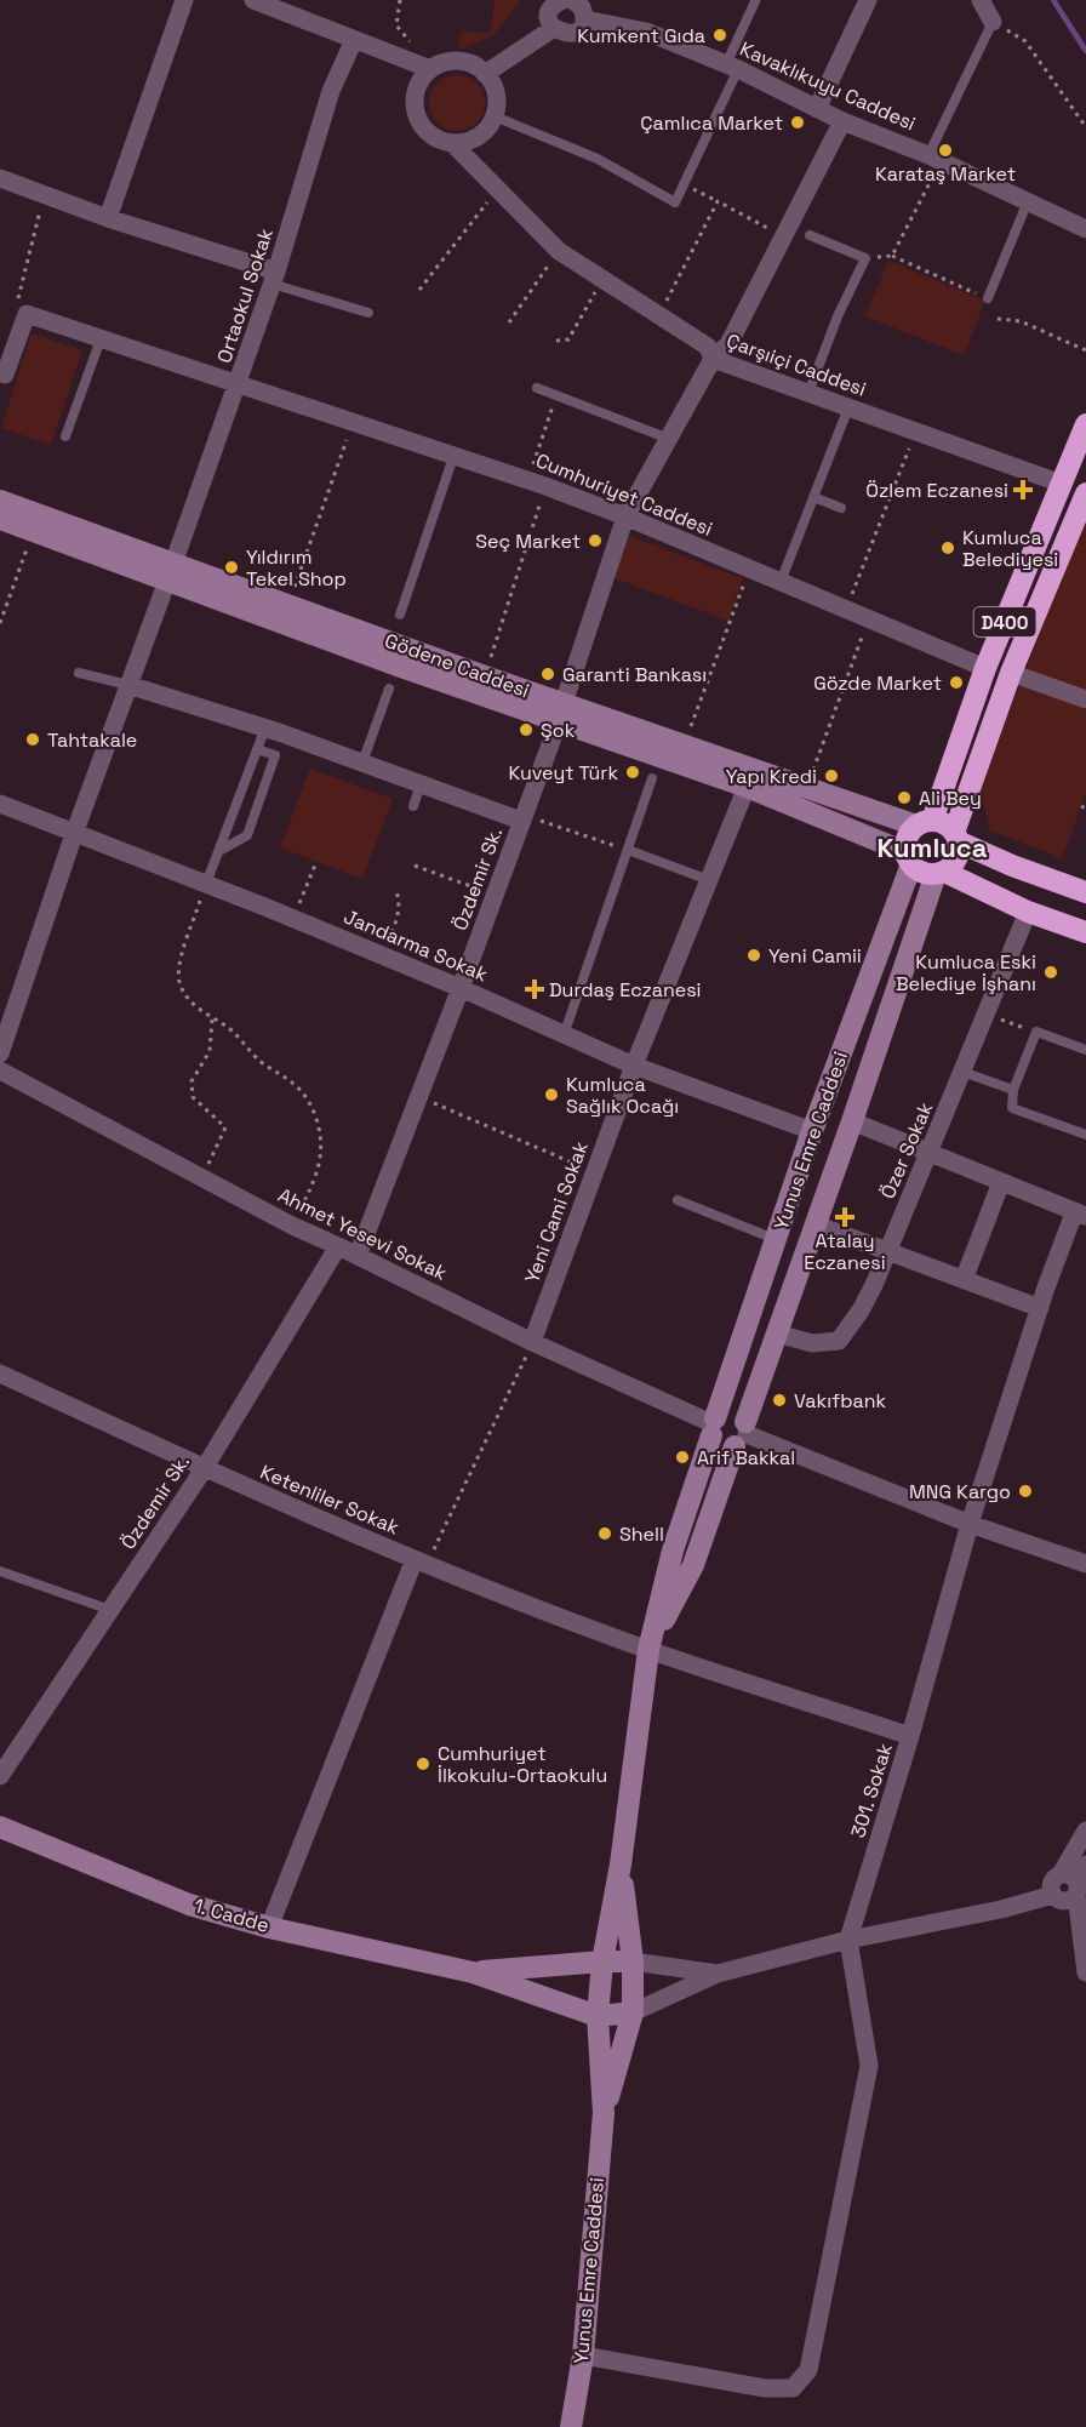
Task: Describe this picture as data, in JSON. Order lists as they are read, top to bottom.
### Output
{
  "streets": {
    "highway": ["D400"],
    "street": [
      "Kavaklıkuyu Caddesi",
      "Ortaokul Sokak",
      "Çarşıiçi Caddesi",
      "Cumhuriyet Caddesi",
      "Gödene Caddesi",
      "Özdemir Sk.",
      "Jandarma Sokak",
      "Yunus Emre Caddesi",
      "Özer Sokak",
      "Yeni Cami Sokak",
      "Ahmet Yesevi Sokak",
      "Ketenliler Sokak",
      "301. Sokak",
      "1. Cadde"
    ]
  },
  "crossings": [
    ["Kavaklıkuyu Caddesi", "Özdemir Sk."],
    ["Ortaokul Sokak", "Cumhuriyet Caddesi"],
    ["Ortaokul Sokak", "Gödene Caddesi"],
    ["Ortaokul Sokak", "Jandarma Sokak"],
    ["Çarşıiçi Caddesi", "D400"],
    ["Çarşıiçi Caddesi", "Özdemir Sk."],
    ["Cumhuriyet Caddesi", "D400"],
    ["Cumhuriyet Caddesi", "Özdemir Sk."],
    ["D400", "Gödene Caddesi"],
    ["D400", "Yunus Emre Caddesi"],
    ["Gödene Caddesi", "Özdemir Sk."],
    ["Gödene Caddesi", "Yunus Emre Caddesi"],
    ["Gödene Caddesi", "Yeni Cami Sokak"],
    ["Özdemir Sk.", "Jandarma Sokak"],
    ["Özdemir Sk.", "Ahmet Yesevi Sokak"],
    ["Özdemir Sk.", "Ketenliler Sokak"],
    ["Jandarma Sokak", "Yunus Emre Caddesi"],
    ["Jandarma Sokak", "Yeni Cami Sokak"],
    ["Yunus Emre Caddesi", "Özer Sokak"],
    ["Yunus Emre Caddesi", "Ahmet Yesevi Sokak"],
    ["Yunus Emre Caddesi", "Ketenliler Sokak"],
    ["Yunus Emre Caddesi", "301. Sokak"],
    ["Yunus Emre Caddesi", "1. Cadde"],
    ["Yeni Cami Sokak", "Ahmet Yesevi Sokak"],
    ["Ketenliler Sokak", "301. Sokak"]
  ],
  "districts": ["Kumluca"],
  "places": {
    "other": [
      "Kumkent Gıda",
      "Çamlıca Market",
      "Karataş Market",
      "Seç Market",
      "Kumluca Belediyesi",
      "Yıldırım Tekel Shop",
      "Garanti Bankası",
      "Gözde Market",
      "Şok",
      "Tahtakale",
      "Kuveyt Türk",
      "Yapı Kredi",
      "Ali Bey",
      "Yeni Camii",
      "Kumluca Eski Belediye İşhanı",
      "Kumluca Sağlık Ocağı",
      "Vakıfbank",
      "Arif Bakkal",
      "MNG Kargo",
      "Shell",
      "Cumhuriyet İlkokulu-Ortaokulu"
    ],
    "health": ["Özlem Eczanesi", "Durdaş Eczanesi", "Atalay Eczanesi"]
  }
}
